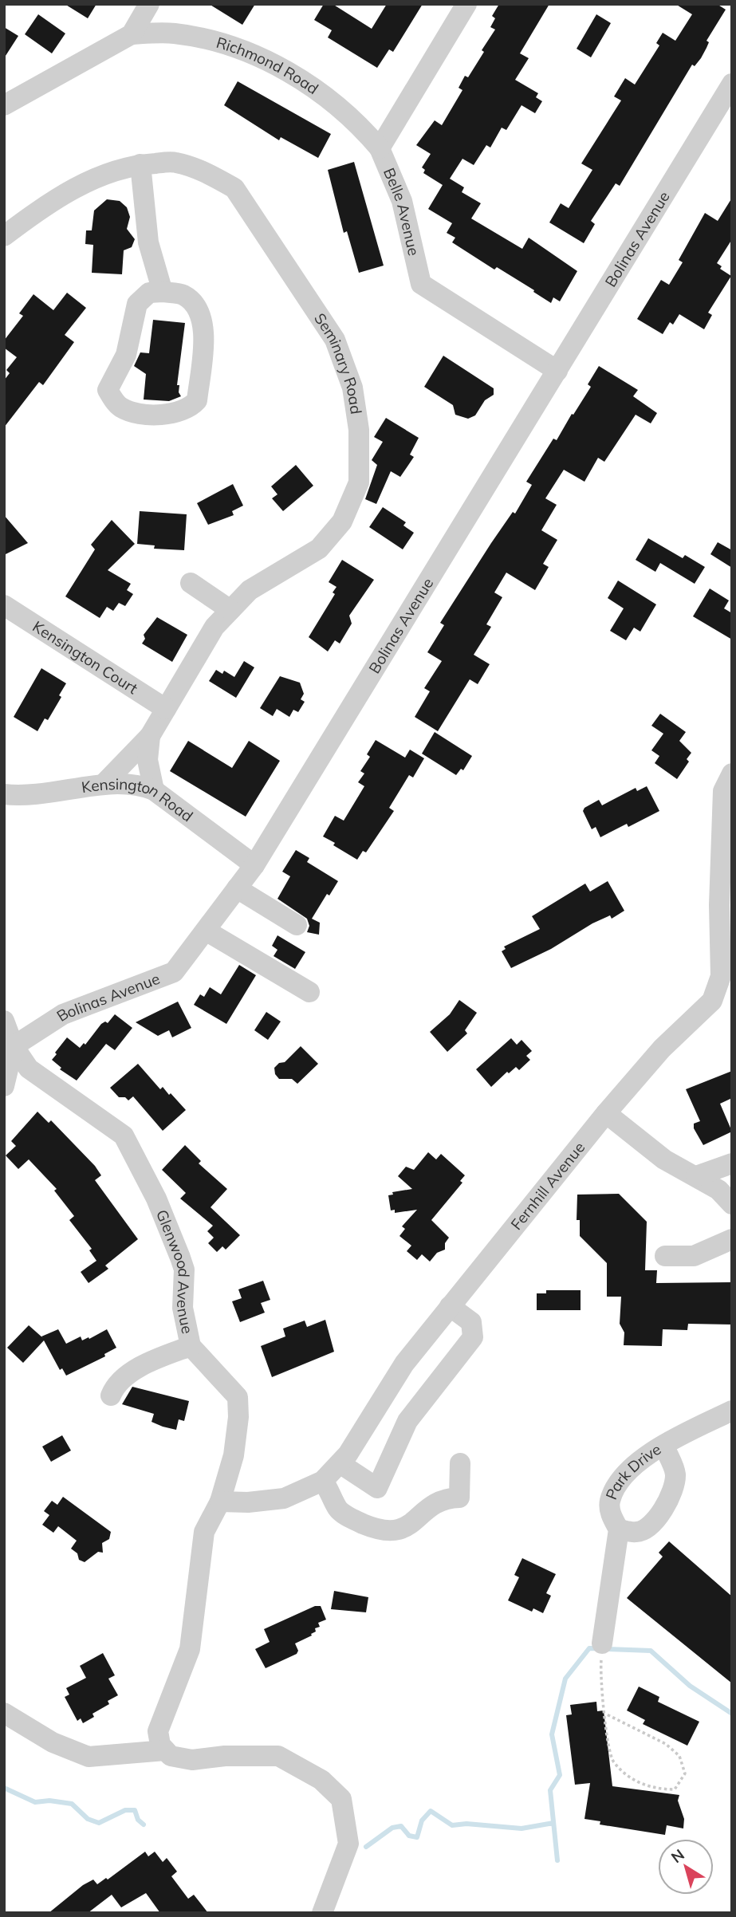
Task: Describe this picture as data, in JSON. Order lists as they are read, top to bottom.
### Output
{
  "streets": {
    "street": [
      "Richmond Road",
      "Belle Avenue",
      "Bolinas Avenue",
      "Seminary Road",
      "Kensington Court",
      "Kensington Road",
      "Fernhill Avenue",
      "Glenwood Avenue",
      "Park Drive"
    ]
  },
  "crossings": [
    ["Richmond Road", "Belle Avenue"],
    ["Belle Avenue", "Bolinas Avenue"],
    ["Bolinas Avenue", "Kensington Road"],
    ["Bolinas Avenue", "Glenwood Avenue"],
    ["Seminary Road", "Kensington Court"],
    ["Seminary Road", "Kensington Road"],
    ["Fernhill Avenue", "Glenwood Avenue"]
  ],
  "north": "top left"
}
